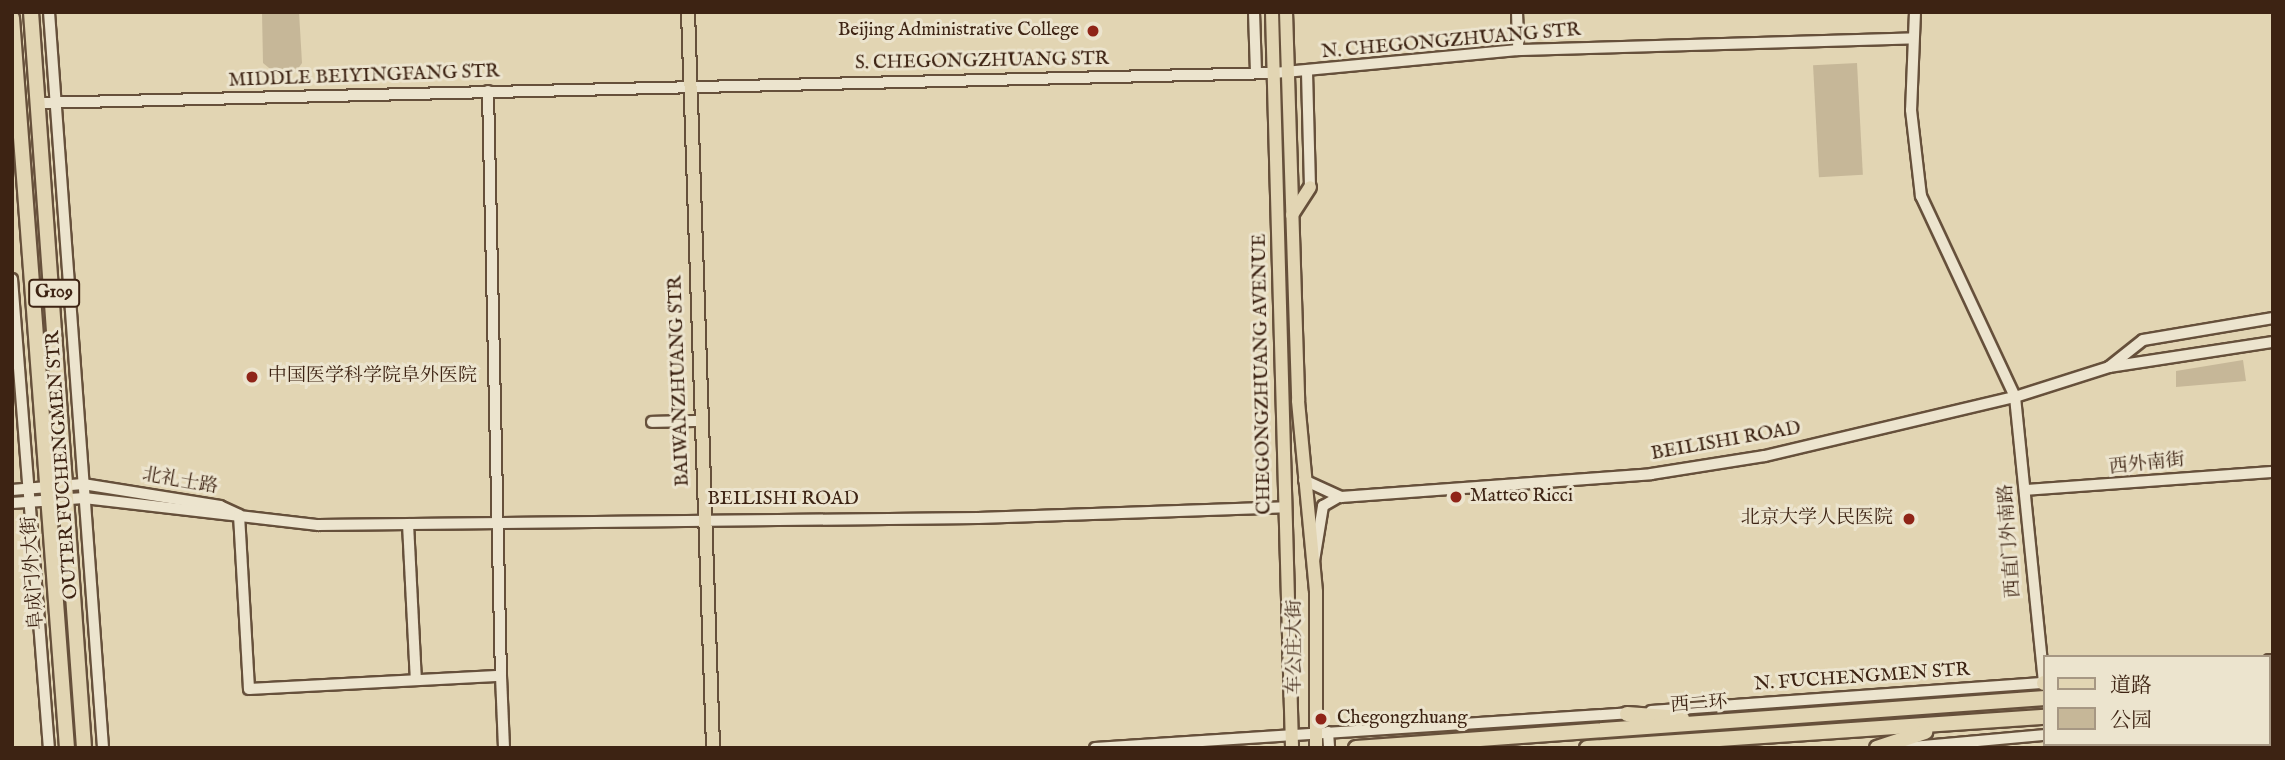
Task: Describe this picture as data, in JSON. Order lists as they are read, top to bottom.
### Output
{
  "streets": {
    "highway": [
      "G109",
      "OUTER FUCHENGMEN STR",
      "阜成门外大街",
      "西二环"
    ],
    "main road": ["CHEGONGZHUANG AVENUE", "BAIWANZHUANG STR", "车公庄大街"],
    "street": [
      "N. CHEGONGZHUANG STR",
      "S. CHEGONGZHUANG STR",
      "MIDDLE BEIYINGFANG STR",
      "BEILISHI ROAD",
      "西外南街",
      "北礼士路",
      "西直门外南路",
      "N. FUCHENGMEN STR"
    ]
  },
  "crossings": [
    ["N. CHEGONGZHUANG STR", "S. CHEGONGZHUANG STR"],
    ["N. CHEGONGZHUANG STR", "CHEGONGZHUANG AVENUE"],
    ["N. CHEGONGZHUANG STR", "西直门外南路"],
    ["S. CHEGONGZHUANG STR", "MIDDLE BEIYINGFANG STR"],
    ["S. CHEGONGZHUANG STR", "CHEGONGZHUANG AVENUE"],
    ["S. CHEGONGZHUANG STR", "BAIWANZHUANG STR"],
    ["MIDDLE BEIYINGFANG STR", "BAIWANZHUANG STR"],
    ["MIDDLE BEIYINGFANG STR", "OUTER FUCHENGMEN STR"],
    ["CHEGONGZHUANG AVENUE", "BEILISHI ROAD"],
    ["CHEGONGZHUANG AVENUE", "车公庄大街"],
    ["CHEGONGZHUANG AVENUE", "N. FUCHENGMEN STR"],
    ["BAIWANZHUANG STR", "BEILISHI ROAD"],
    ["BEILISHI ROAD", "北礼士路"],
    ["BEILISHI ROAD", "西直门外南路"],
    ["OUTER FUCHENGMEN STR", "北礼士路"],
    ["OUTER FUCHENGMEN STR", "阜成门外大街"],
    ["西外南街", "西直门外南路"],
    ["北礼士路", "阜成门外大街"],
    ["车公庄大街", "N. FUCHENGMEN STR"]
  ],
  "places": [
    "Beijing Administrative College",
    "中国医学科学院阜外医院",
    "Matteo Ricci",
    "北京大学人民医院",
    "Chegongzhuang"
  ],
  "legend": ["道路", "公园"]
}
